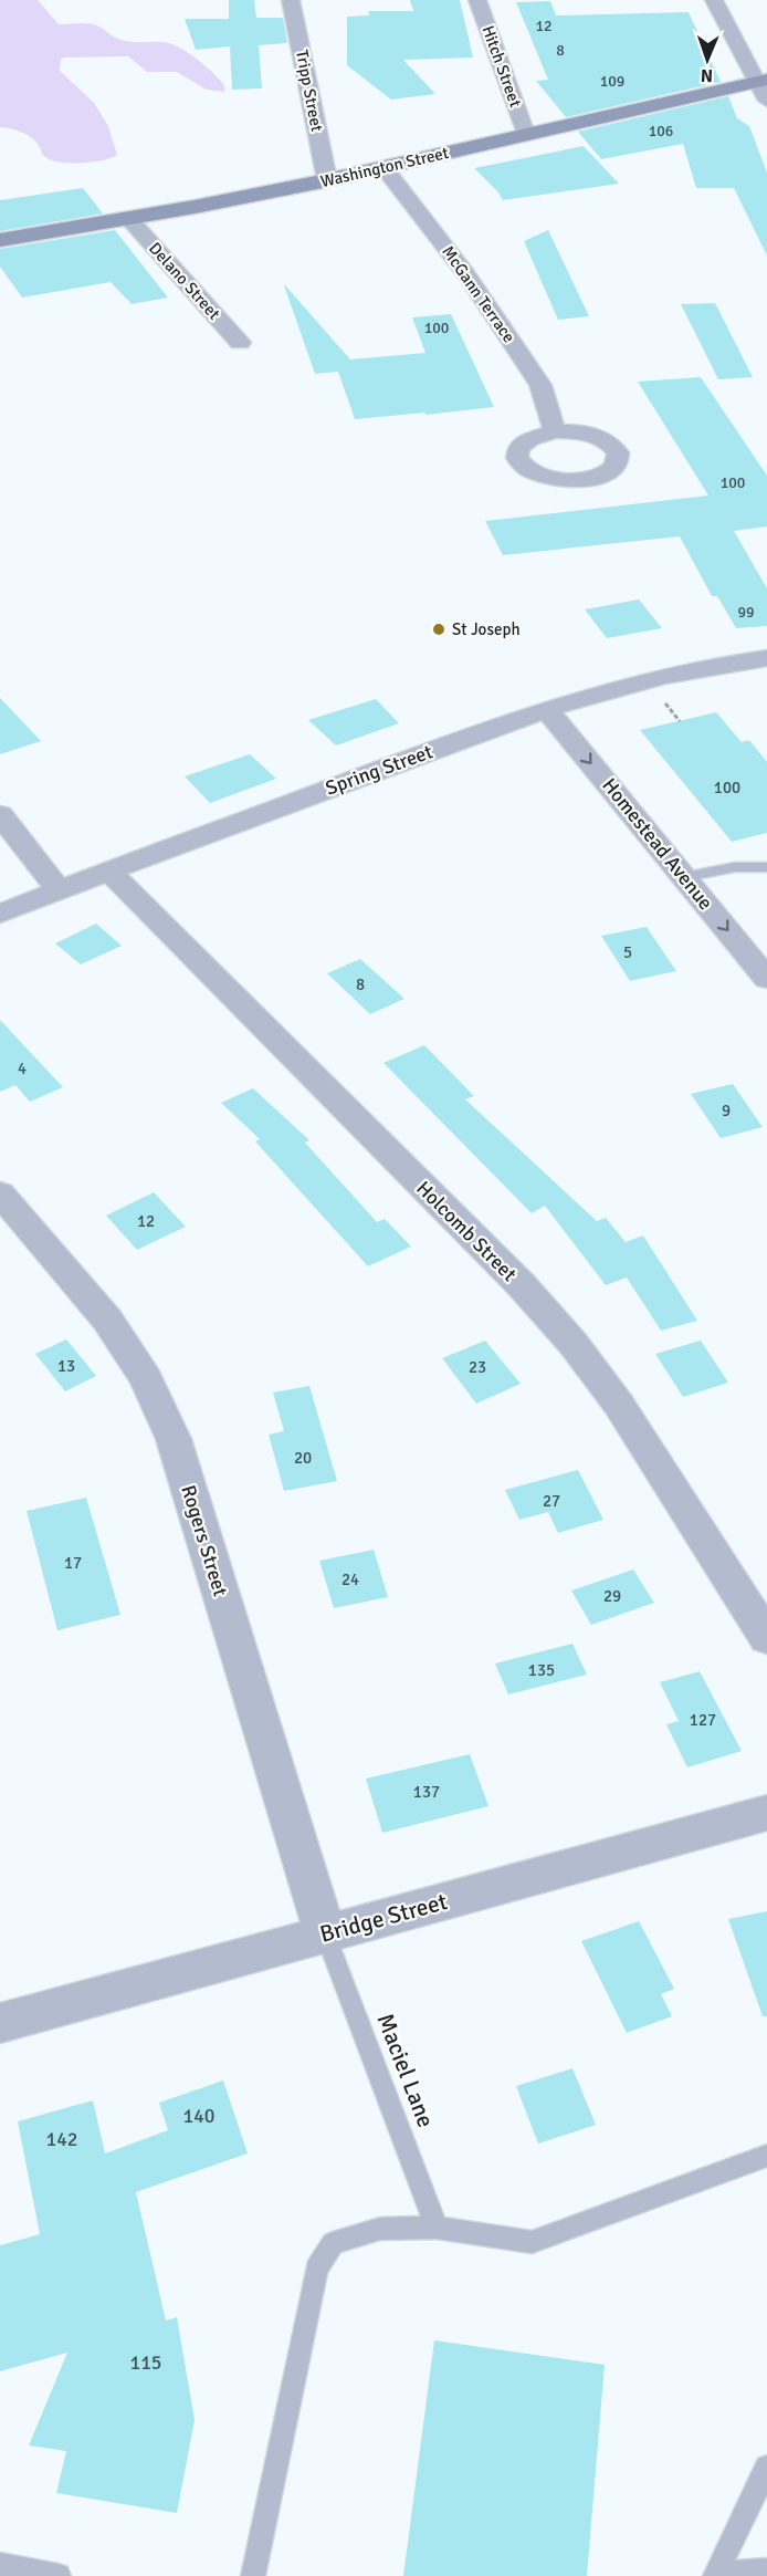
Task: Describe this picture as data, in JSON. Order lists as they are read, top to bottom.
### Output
{
  "streets": {
    "main road": ["Washington Street"],
    "street": [
      "Hitch Street",
      "Tripp Street",
      "Delano Street",
      "McGann Terrace",
      "Spring Street",
      "Homestead Avenue",
      "Holcomb Street",
      "Rogers Street",
      "Bridge Street"
    ],
    "lane": ["Maciel Lane"]
  },
  "crossings": [
    ["Hitch Street", "Washington Street"],
    ["Tripp Street", "Washington Street"],
    ["Washington Street", "Delano Street"],
    ["Washington Street", "McGann Terrace"],
    ["Spring Street", "Homestead Avenue"],
    ["Spring Street", "Holcomb Street"],
    ["Rogers Street", "Bridge Street"],
    ["Rogers Street", "Maciel Lane"],
    ["Bridge Street", "Maciel Lane"]
  ],
  "one_way": ["Homestead Avenue"],
  "places": ["St Joseph"],
  "house_numbers": [
    "12",
    "8",
    "109",
    "106",
    "100",
    "100",
    "99",
    "100",
    "5",
    "8",
    "4",
    "9",
    "12",
    "13",
    "23",
    "20",
    "27",
    "17",
    "24",
    "29",
    "135",
    "127",
    "137",
    "140",
    "142",
    "115"
  ],
  "north": "bottom"
}
